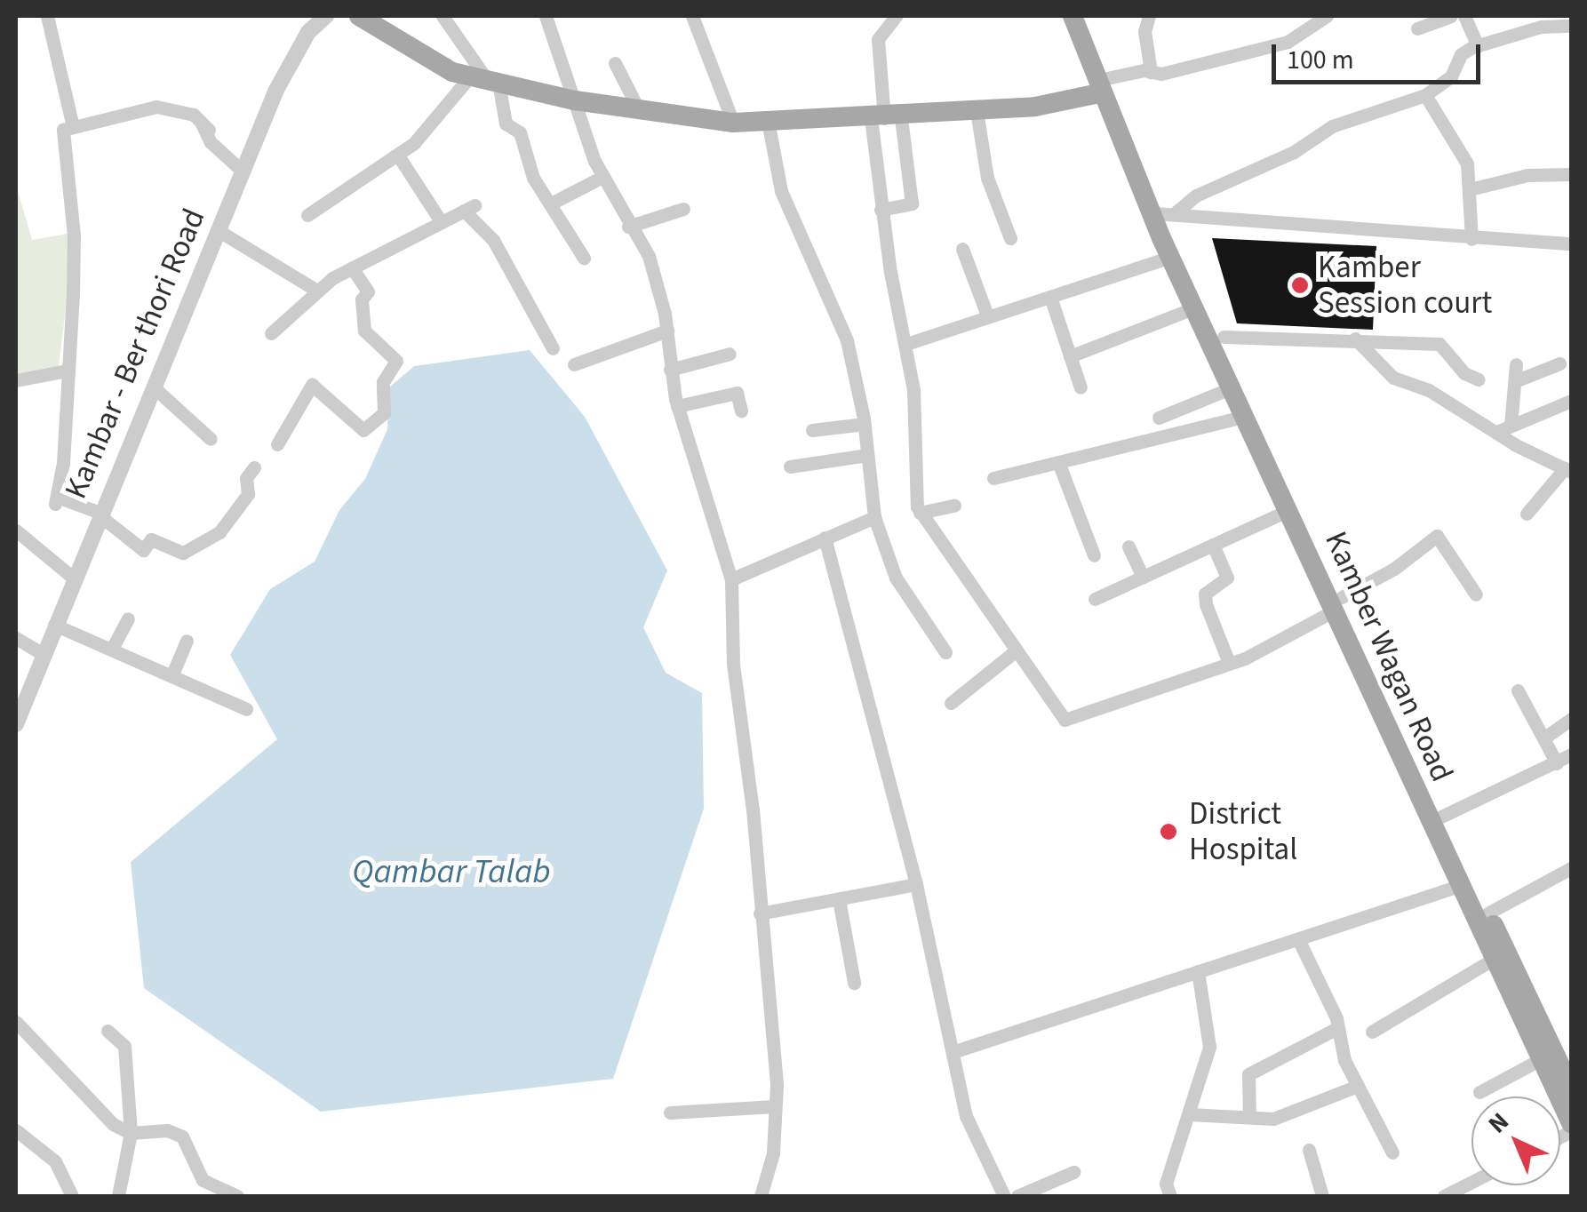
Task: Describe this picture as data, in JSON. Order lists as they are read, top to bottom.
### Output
{
  "streets": {
    "main road": ["Kamber Wagan Road"],
    "street": ["Kambar - Ber thori Road"]
  },
  "water": ["Qambar Talab"],
  "places": ["Kamber Session court", "District Hospital"],
  "scale_bar": "100 m",
  "north": "top left"
}
